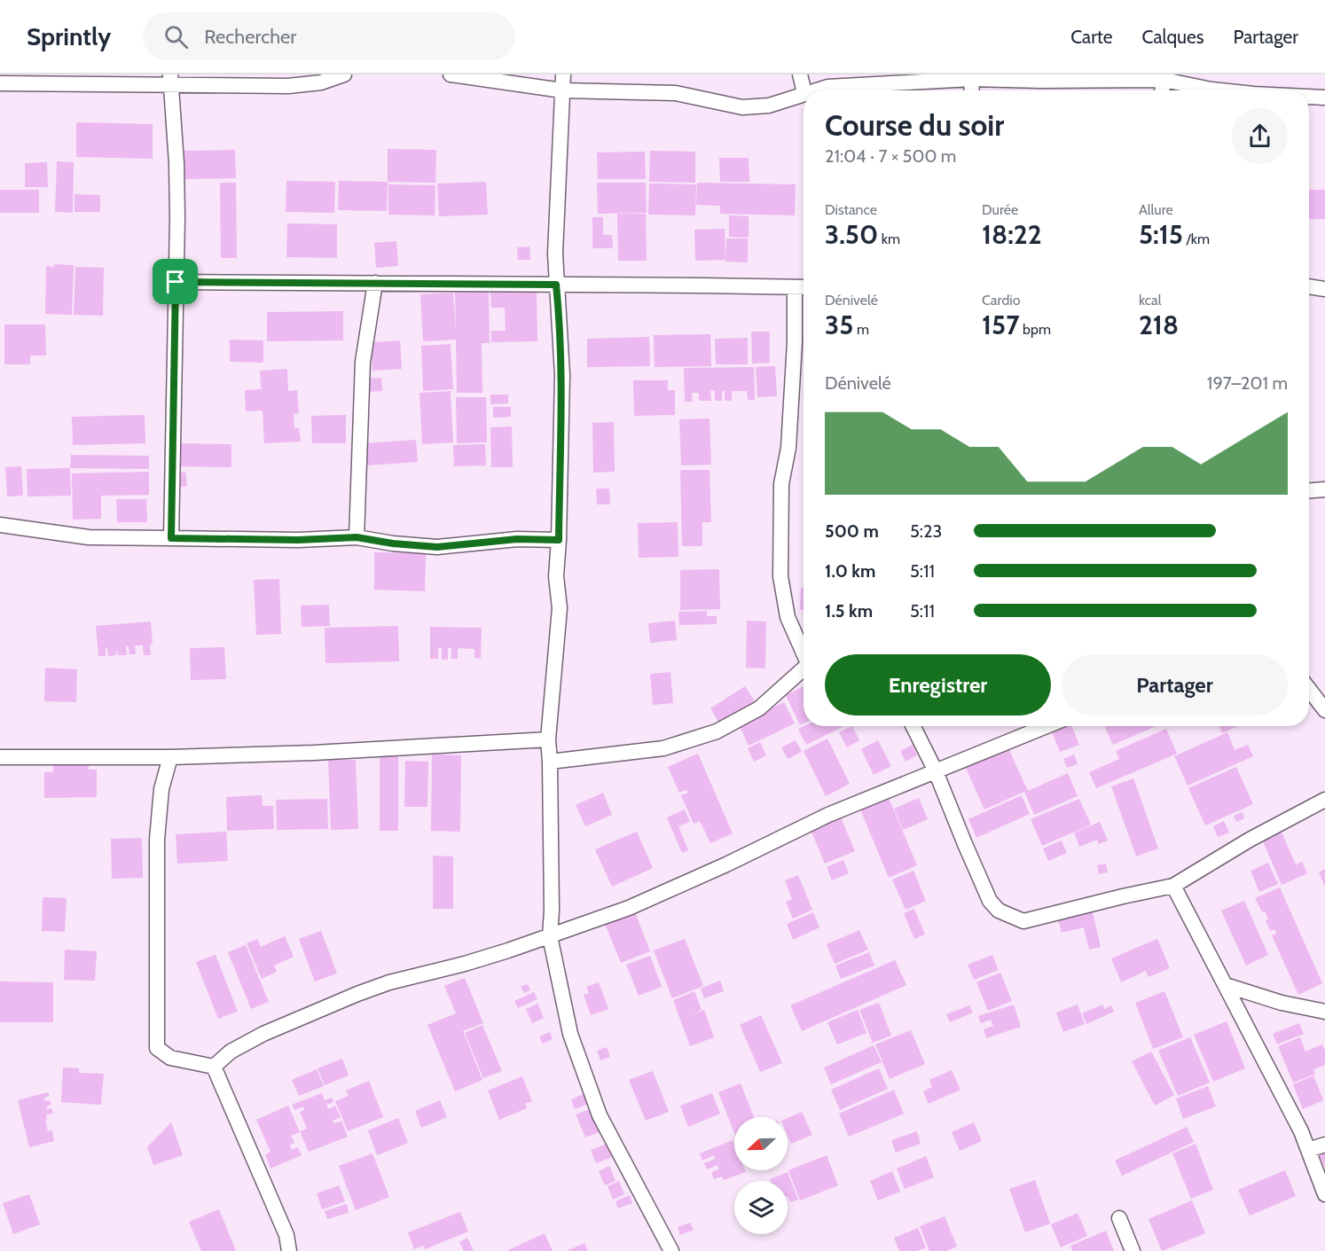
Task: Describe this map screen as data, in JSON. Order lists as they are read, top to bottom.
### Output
{
  "north": "left",
  "page": {
    "header": "Sprintly",
    "search": "Rechercher",
    "nav": ["Carte", "Calques", "Partager"],
    "heading": ["Course du soir", "21:04 · 7 × 500 m"],
    "stats": [
      ["Distance", "3.50 km"],
      ["Durée", "18:22"],
      ["Allure", "5:15 /km"],
      ["Dénivelé", "35 m"],
      ["Cardio", "157 bpm"],
      ["kcal", "218"]
    ],
    "chart": ["Dénivelé", "197–201 m"],
    "list": [
      {
        "name": "500 m",
        "note": "5:23"
      },
      {
        "name": "1.0 km",
        "note": "5:11"
      },
      {
        "name": "1.5 km",
        "note": "5:11"
      }
    ],
    "buttons": ["Enregistrer", "Partager"]
  }
}
